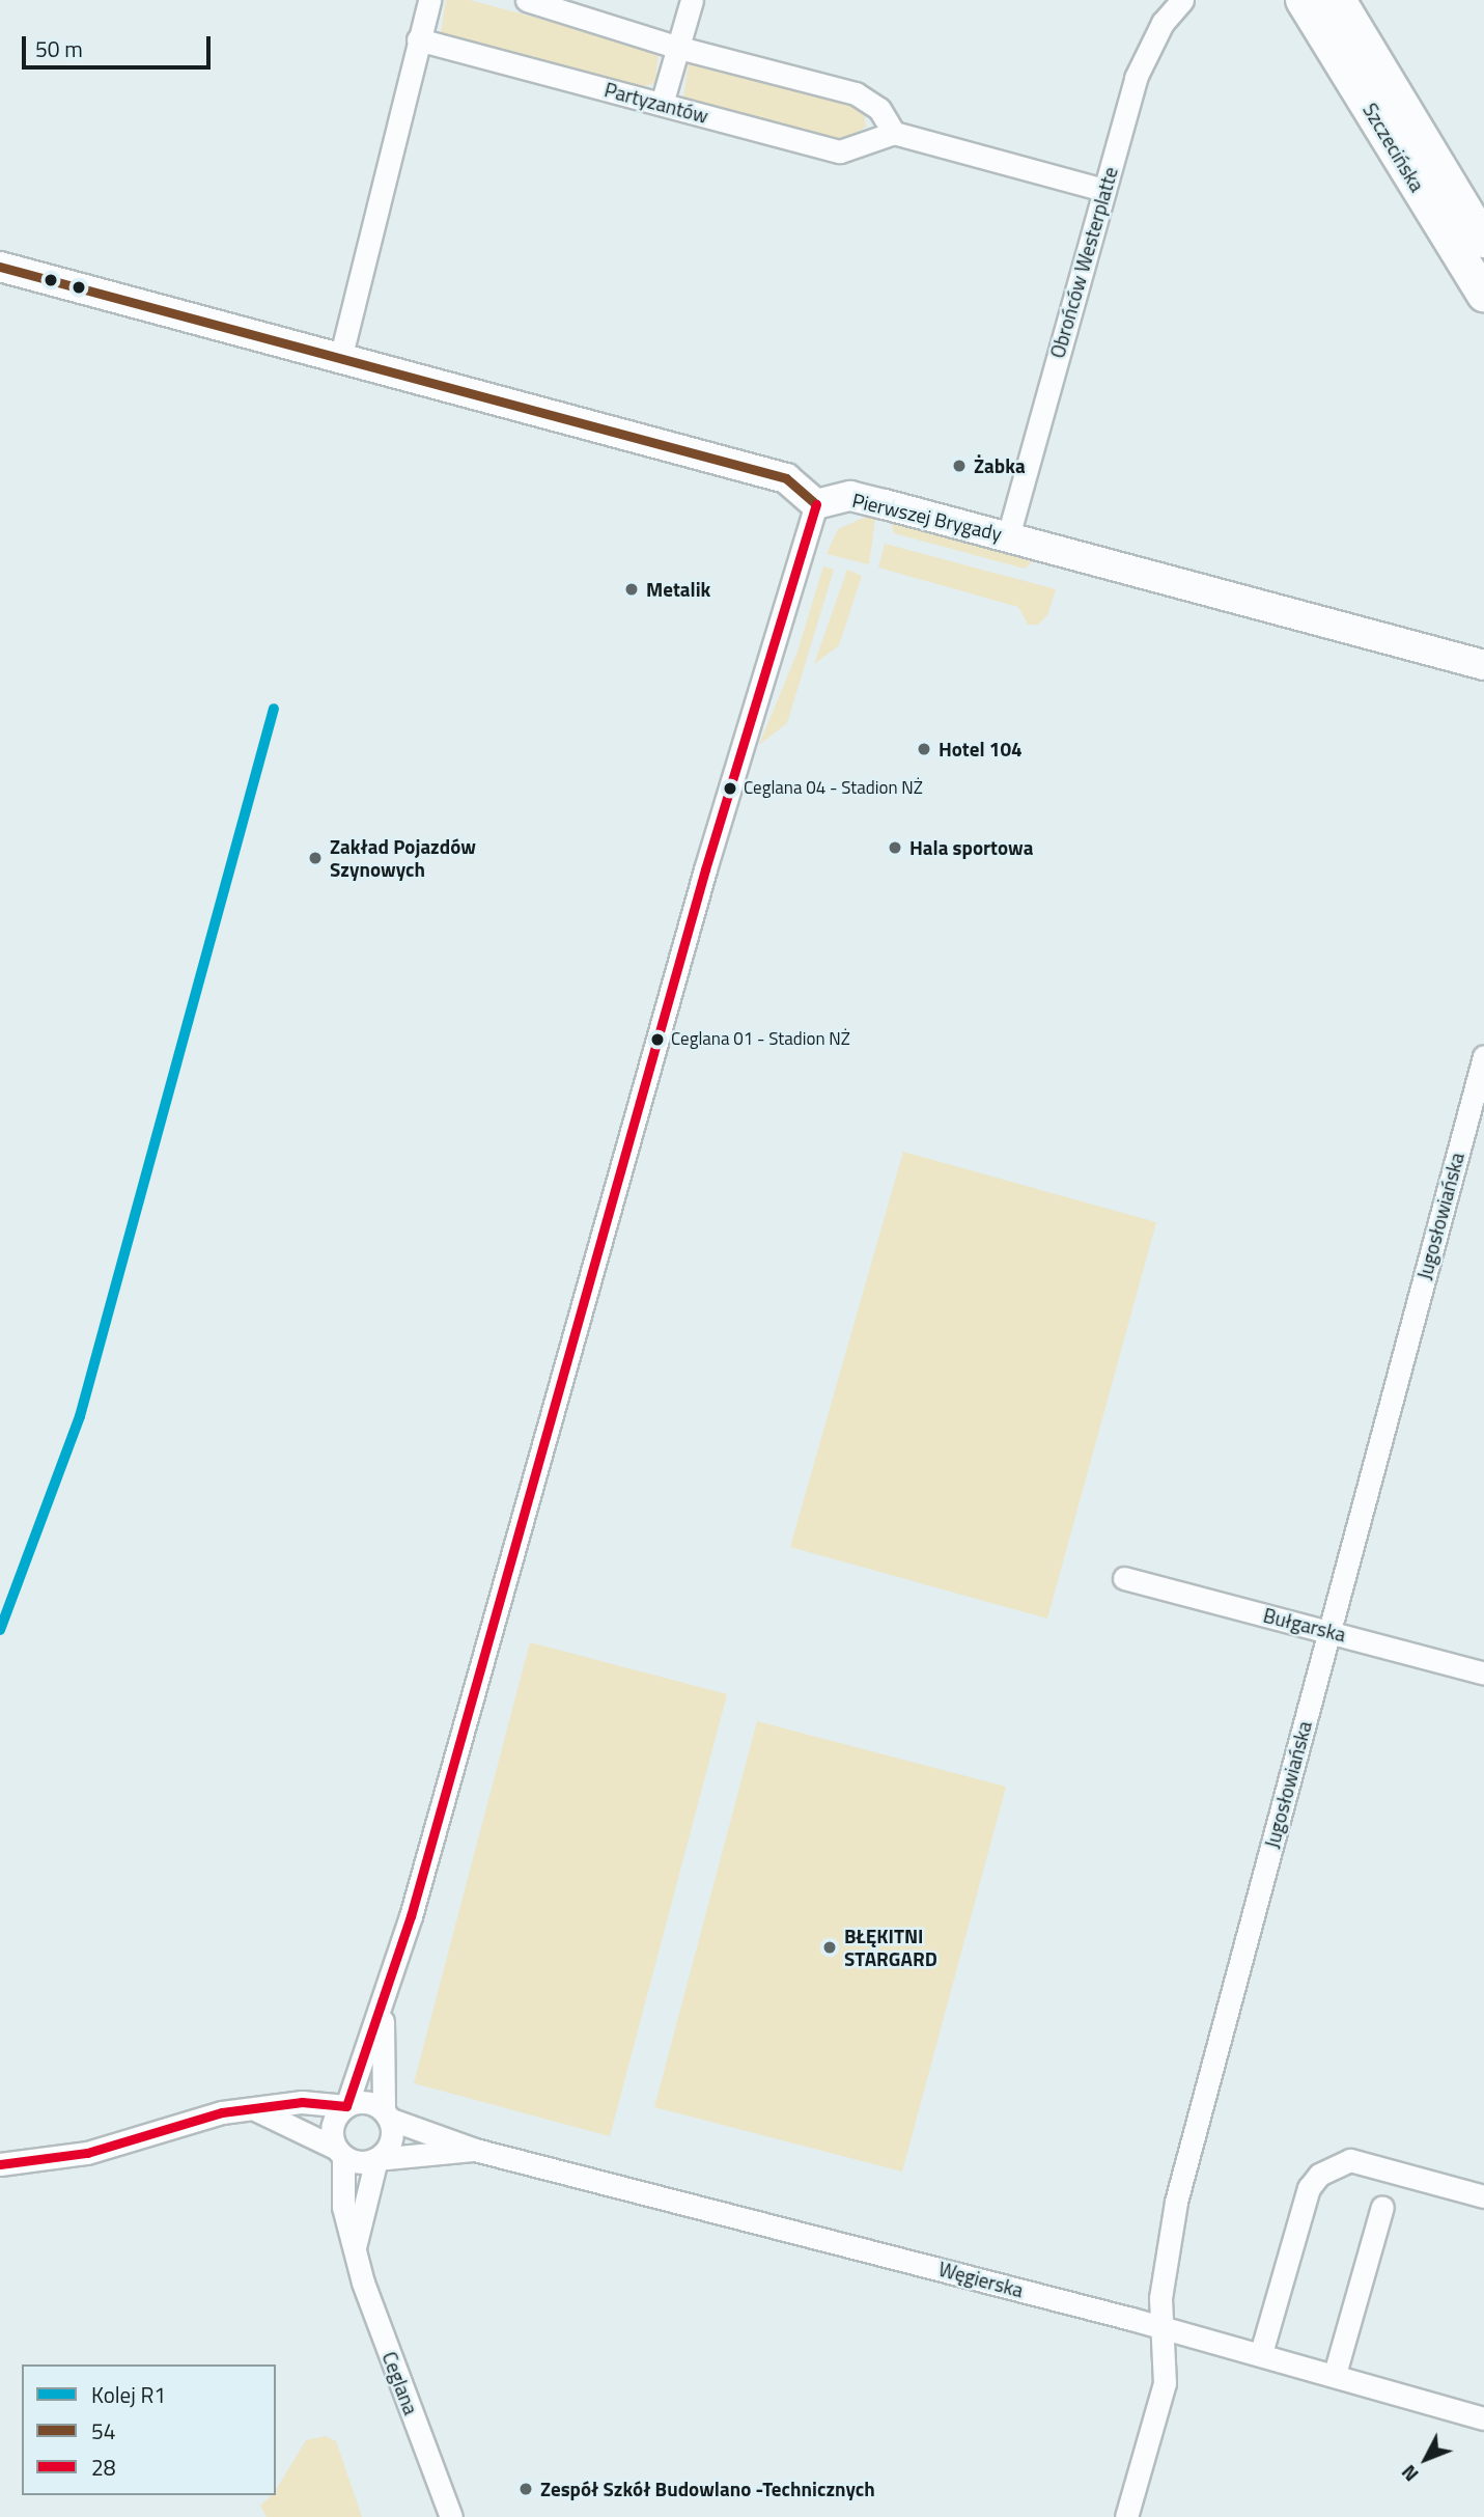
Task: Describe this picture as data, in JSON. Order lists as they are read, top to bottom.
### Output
{
  "streets": {
    "main road": ["Szczecińska"],
    "street": [
      "Partyzantów",
      "Obrońców Westerplatte",
      "Pierwszej Brygady",
      "Jugosłowiańska",
      "Bułgarska",
      "Węgierska",
      "Ceglana"
    ]
  },
  "crossings": [
    ["Obrońców Westerplatte", "Pierwszej Brygady"],
    ["Jugosłowiańska", "Bułgarska"],
    ["Jugosłowiańska", "Węgierska"],
    ["Węgierska", "Ceglana"]
  ],
  "places": [
    "Żabka",
    "Metalik",
    "Hotel 104",
    "Ceglana 04 - Stadion NŻ",
    "Hala sportowa",
    "Zakład Pojazdów Szynowych",
    "Ceglana 01 - Stadion NŻ",
    "BŁĘKITNI STARGARD",
    "Zespół Szkół Budowlano -Technicznych"
  ],
  "lines": ["transit line 54", "transit line 28", "rail line R1"],
  "legend": ["Kolej R1", "54", "28"],
  "scale_bar": "50 m",
  "north": "bottom left"
}
